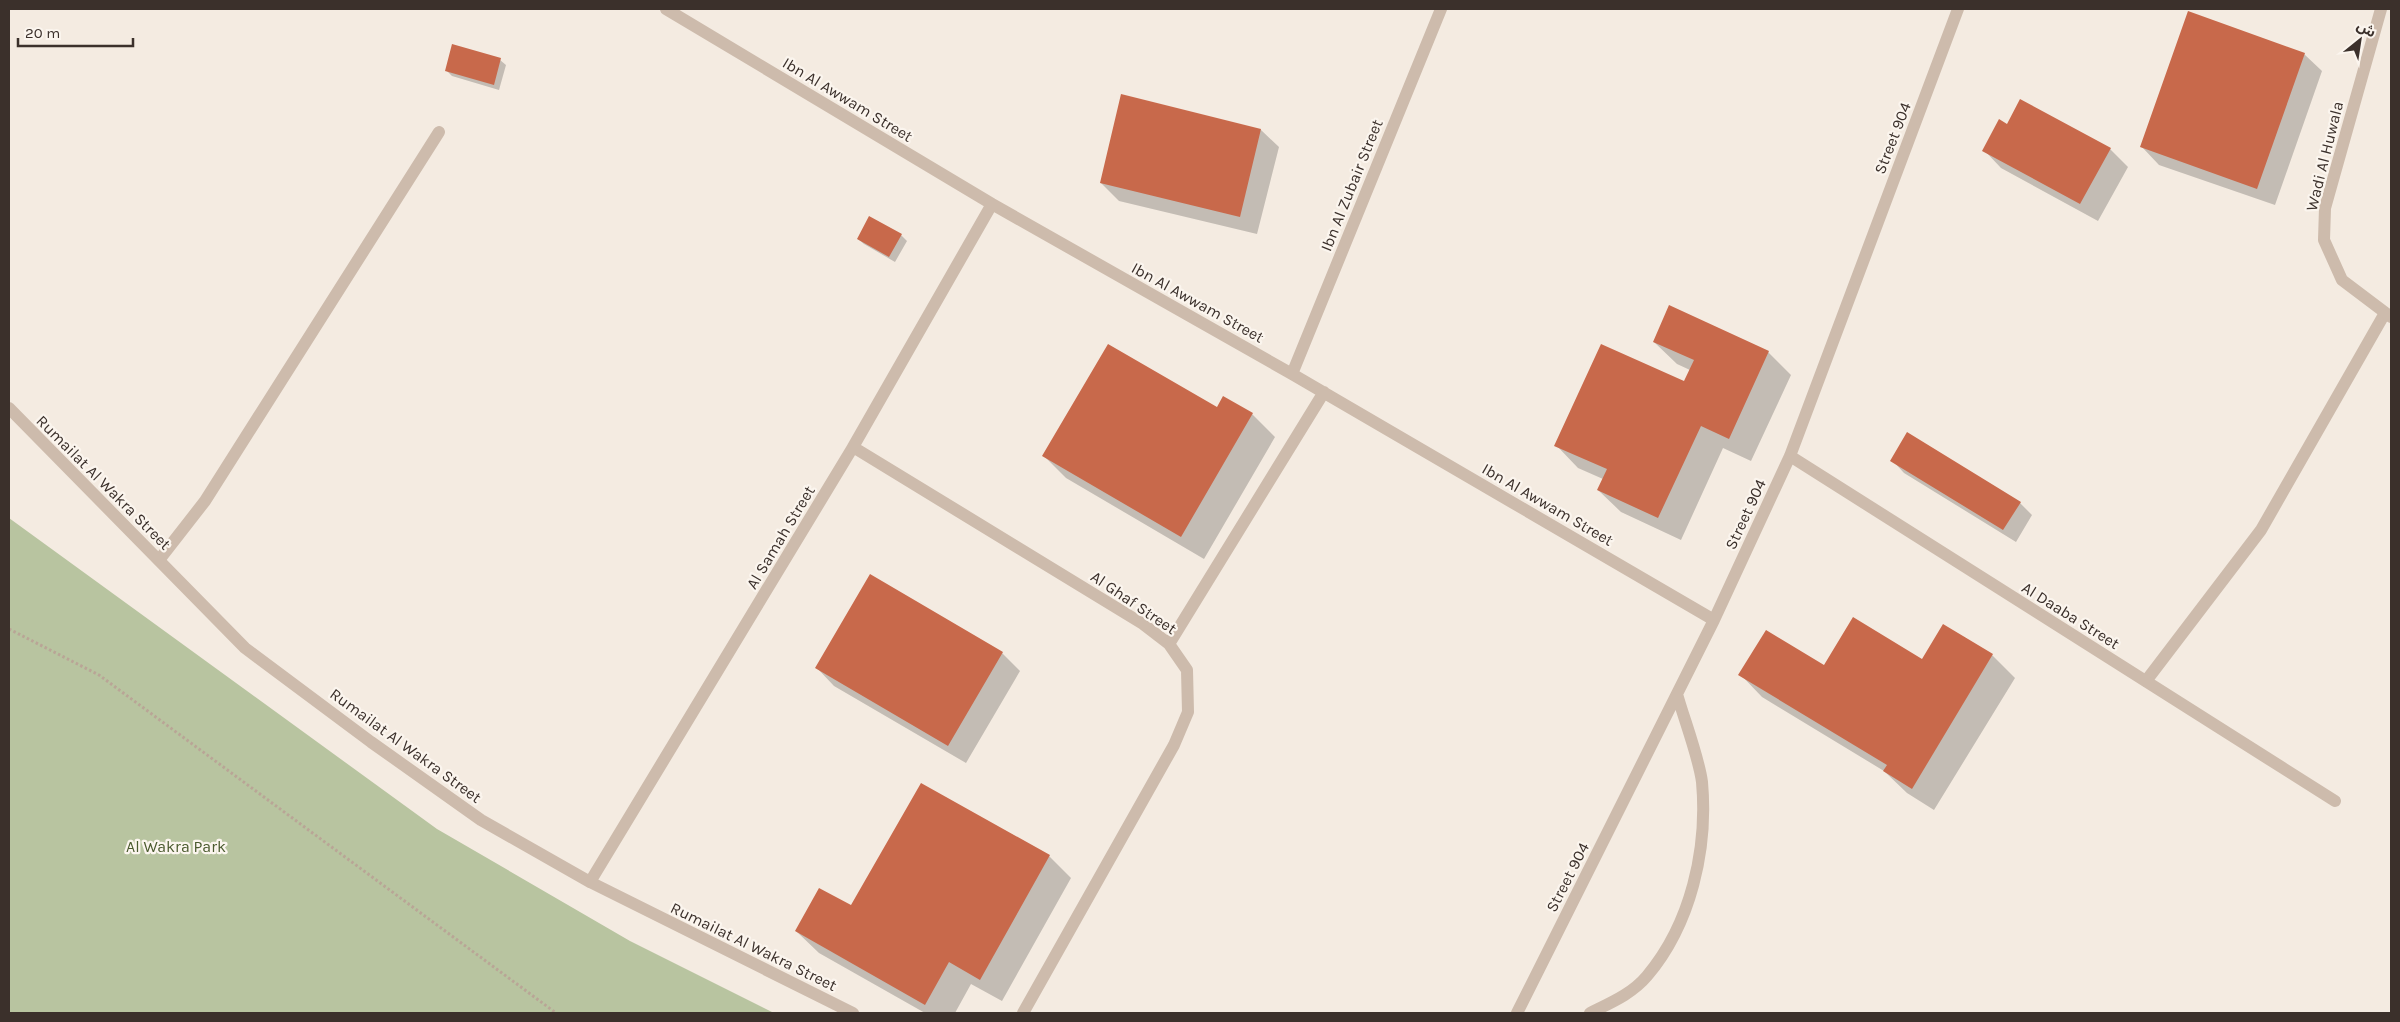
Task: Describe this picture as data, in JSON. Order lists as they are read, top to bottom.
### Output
{
  "streets": {
    "street": [
      "Ibn Al Awwam Street",
      "Street 904",
      "Wadi Al Huwala",
      "Ibn Al Zubair Street",
      "Rumailat Al Wakra Street",
      "Al Samah Street",
      "Al Ghaf Street",
      "Al Daaba Street"
    ]
  },
  "crossings": [
    ["Ibn Al Awwam Street", "Street 904"],
    ["Ibn Al Awwam Street", "Ibn Al Zubair Street"],
    ["Ibn Al Awwam Street", "Al Samah Street"],
    ["Street 904", "Al Daaba Street"],
    ["Rumailat Al Wakra Street", "Al Samah Street"],
    ["Al Samah Street", "Al Ghaf Street"]
  ],
  "parks": ["Al Wakra Park"],
  "scale_bar": "20 m",
  "north": "top right"
}
